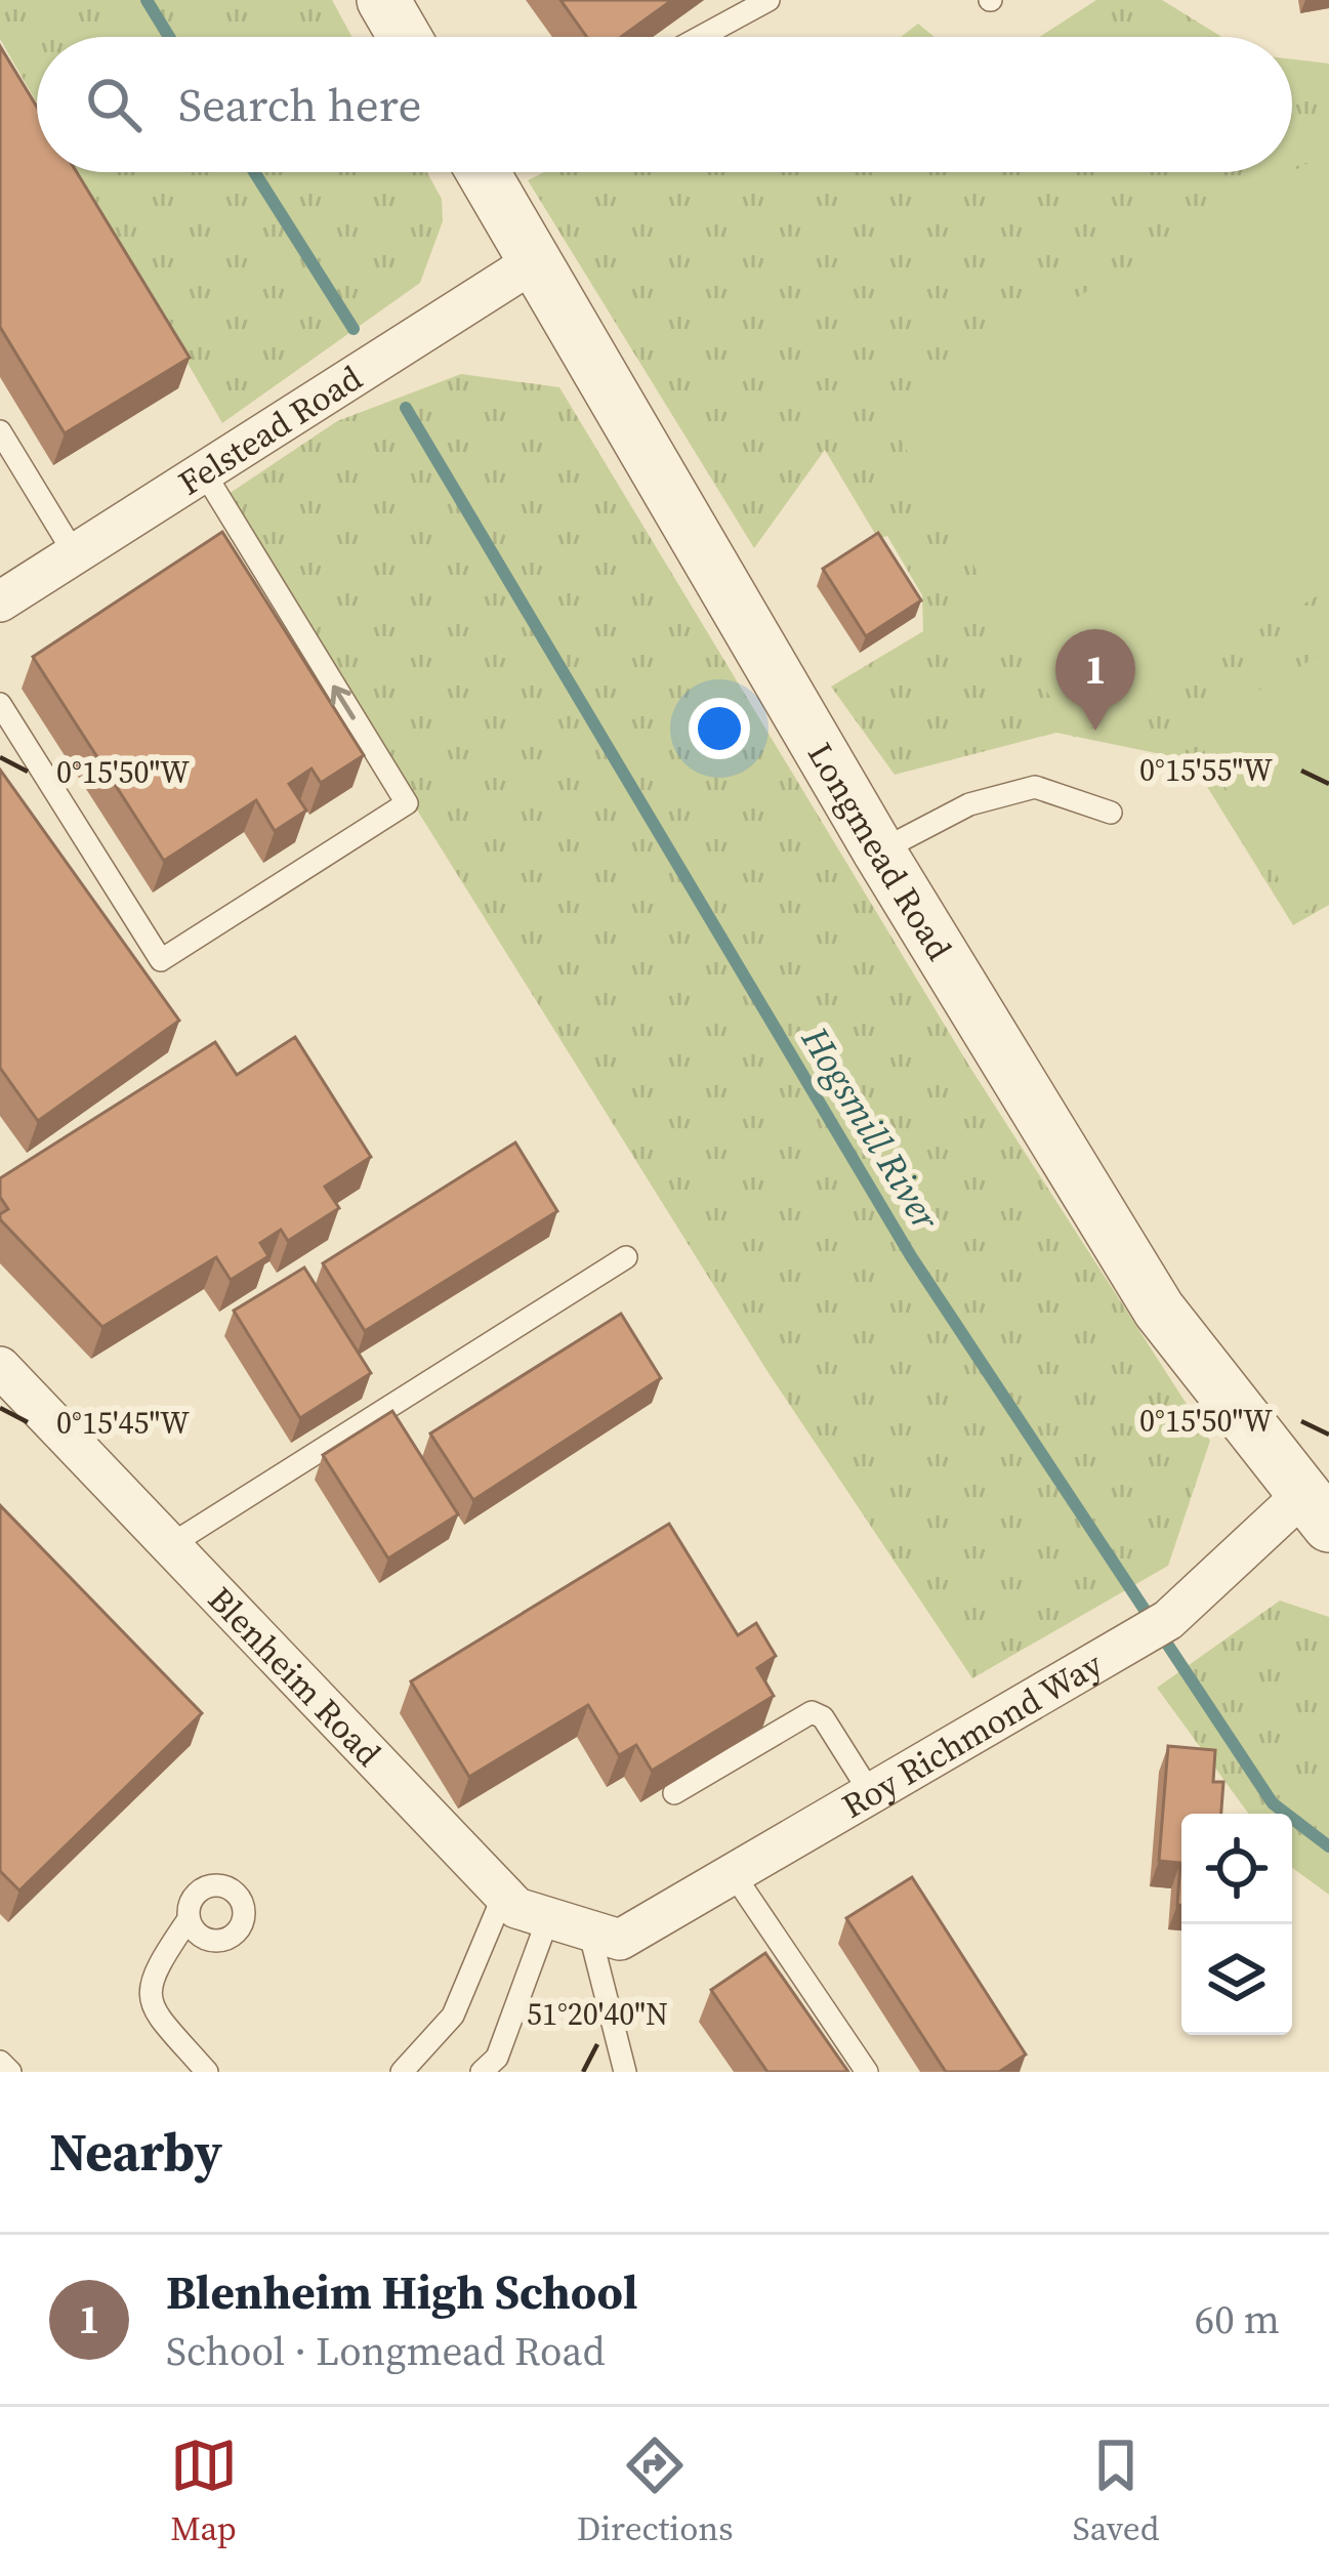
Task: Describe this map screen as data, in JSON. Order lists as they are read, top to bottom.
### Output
{
  "streets": {
    "street": [
      "Felstead Road",
      "Longmead Road",
      "Blenheim Road",
      "Roy Richmond Way"
    ]
  },
  "crossings": [
    ["Felstead Road", "Longmead Road"],
    ["Longmead Road", "Roy Richmond Way"],
    ["Blenheim Road", "Roy Richmond Way"]
  ],
  "water": ["Hogsmill River"],
  "page": {
    "search": "Search here",
    "pins": "1",
    "heading": "Nearby",
    "list": [
      {
        "mark": "1",
        "name": "Blenheim High School",
        "note": "School · Longmead Road",
        "value": "60 m"
      }
    ],
    "nav": ["Map", "Directions", "Saved"]
  },
  "coordinates": [
    "0°15'55\"W",
    "0°15'50\"W",
    "0°15'45\"W",
    "51°20'40\"N"
  ]
}
